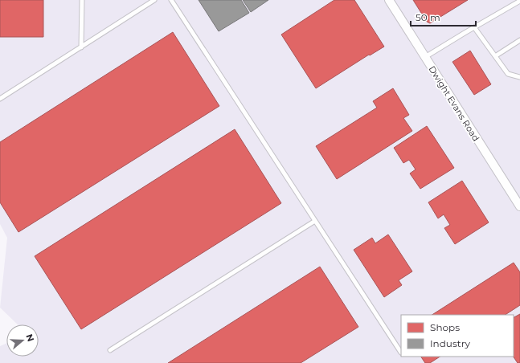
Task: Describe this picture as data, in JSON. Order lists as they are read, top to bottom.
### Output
{
  "streets": {
    "street": ["Dwight Evans Road"]
  },
  "legend": ["Shops", "Industry"],
  "scale_bar": "50 m",
  "north": "right"
}
